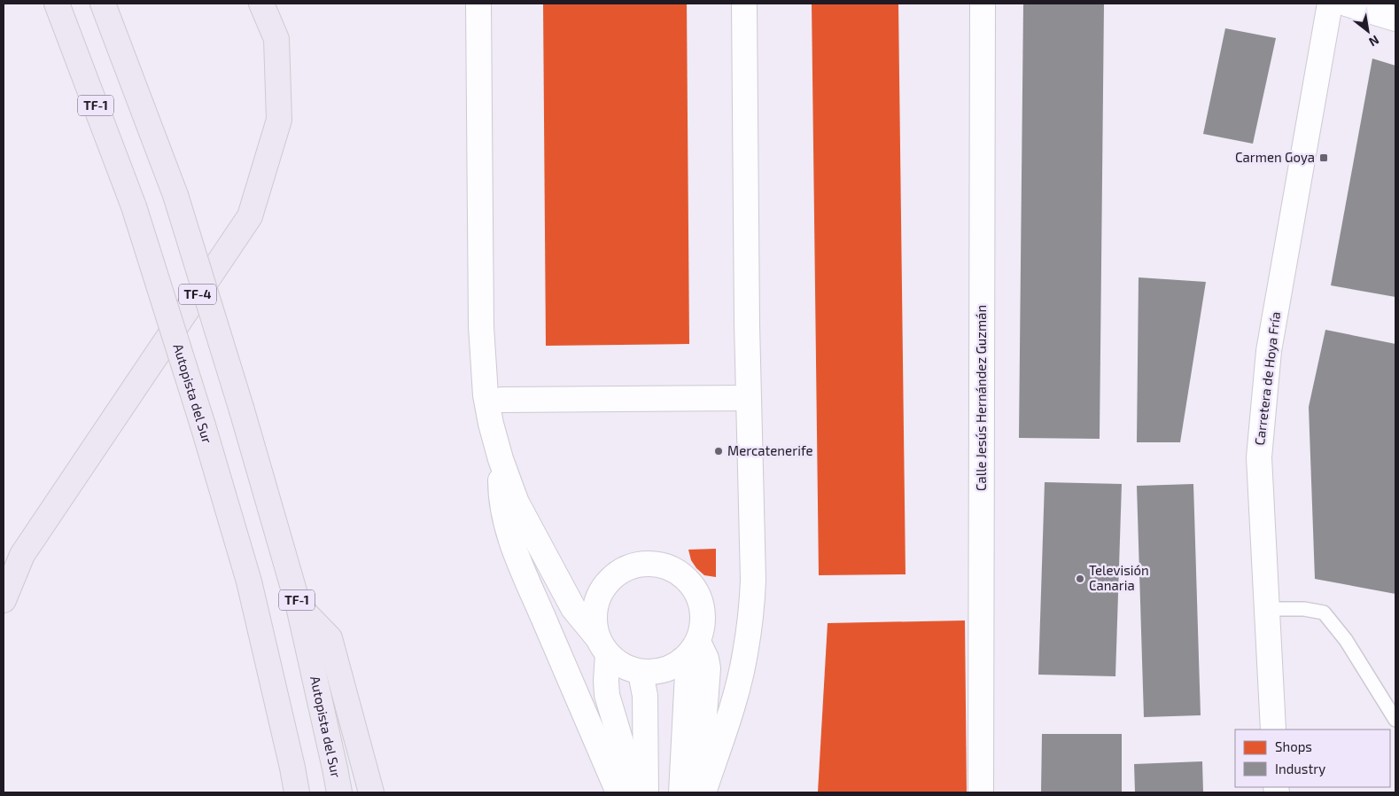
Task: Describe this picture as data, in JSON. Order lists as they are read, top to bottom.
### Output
{
  "streets": {
    "highway": ["TF-1", "TF-4", "Autopista del Sur"],
    "street": ["Carretera de Hoya Fría", "Calle Jesús Hernández Guzmán"]
  },
  "places": {
    "transit": ["Carmen Goya"],
    "other": ["Mercatenerife", "Televisión Canaria"]
  },
  "legend": ["Shops", "Industry"],
  "north": "bottom right"
}
